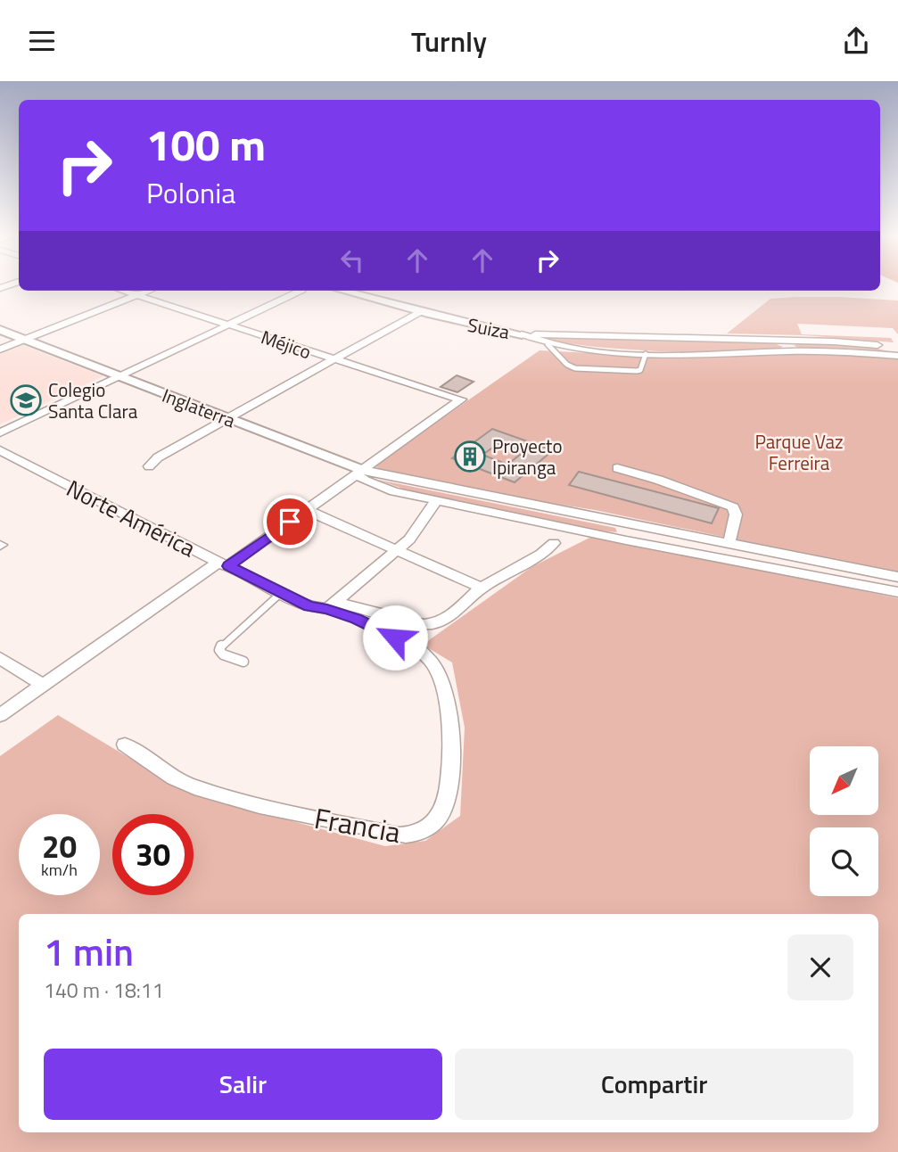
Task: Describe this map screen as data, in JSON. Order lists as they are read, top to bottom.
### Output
{
  "streets": {
    "street": [
      "Suiza",
      "Méjico",
      "Inglaterra",
      "Norte América",
      "Francia"
    ]
  },
  "crossings": [
    ["Méjico", "Inglaterra"],
    ["Norte América", "Francia"]
  ],
  "parks": ["Parque Vaz Ferreira"],
  "places": {
    "school or university": ["Colegio Santa Clara"],
    "building": ["Proyecto Ipiranga"]
  },
  "north": "bottom left",
  "page": {
    "header": "Turnly",
    "turn": ["100 m", "Polonia"],
    "speed": "20 km/h",
    "limit": "30",
    "heading": ["1 min", "140 m · 18:11"],
    "buttons": ["Salir", "Compartir"]
  }
}
